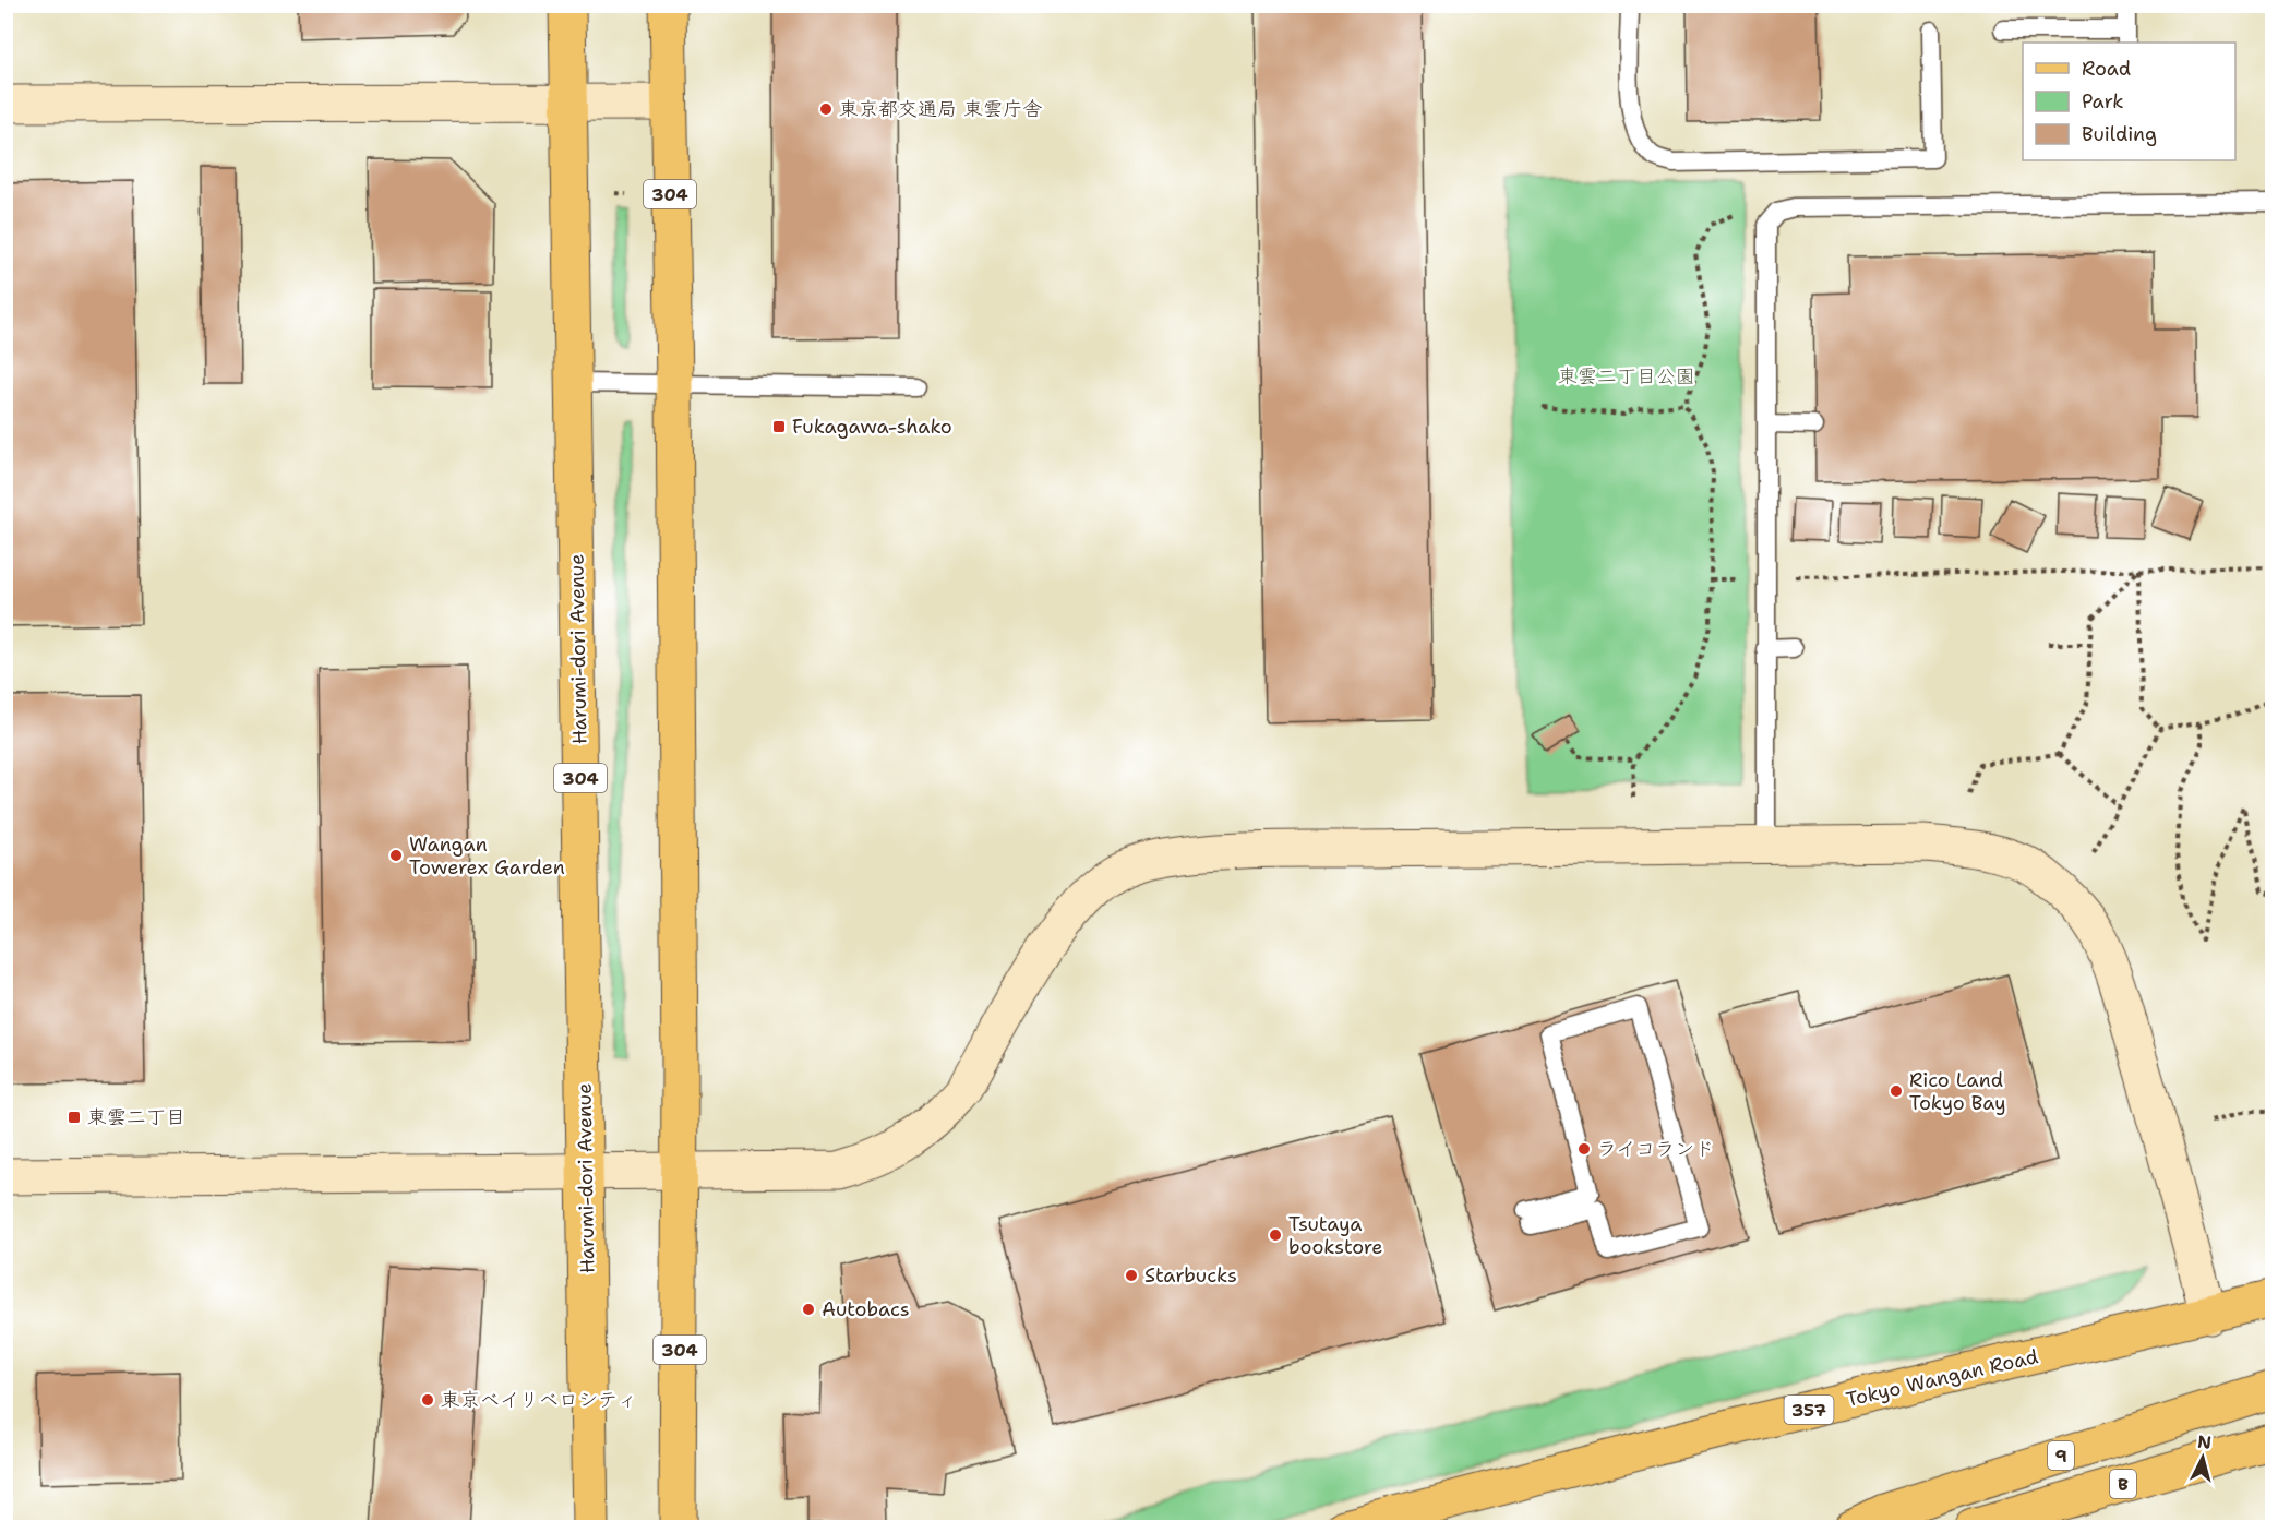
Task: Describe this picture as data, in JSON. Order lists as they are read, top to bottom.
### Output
{
  "streets": {
    "main road": [
      "304",
      "Harumi-dori Avenue",
      "Tokyo Wangan Road",
      "357",
      "9",
      "B"
    ]
  },
  "parks": ["東雲二丁目公園"],
  "places": {
    "other": [
      "東京都交通局 東雲庁舎",
      "Wangan Towerex Garden",
      "Rico Land Tokyo Bay",
      "ライコランド",
      "Tsutaya bookstore",
      "Starbucks",
      "Autobacs",
      "東京ベイリベロシティ"
    ],
    "transit": ["Fukagawa-shako", "東雲二丁目"]
  },
  "legend": ["Road", "Park", "Building"],
  "north": "top"
}
